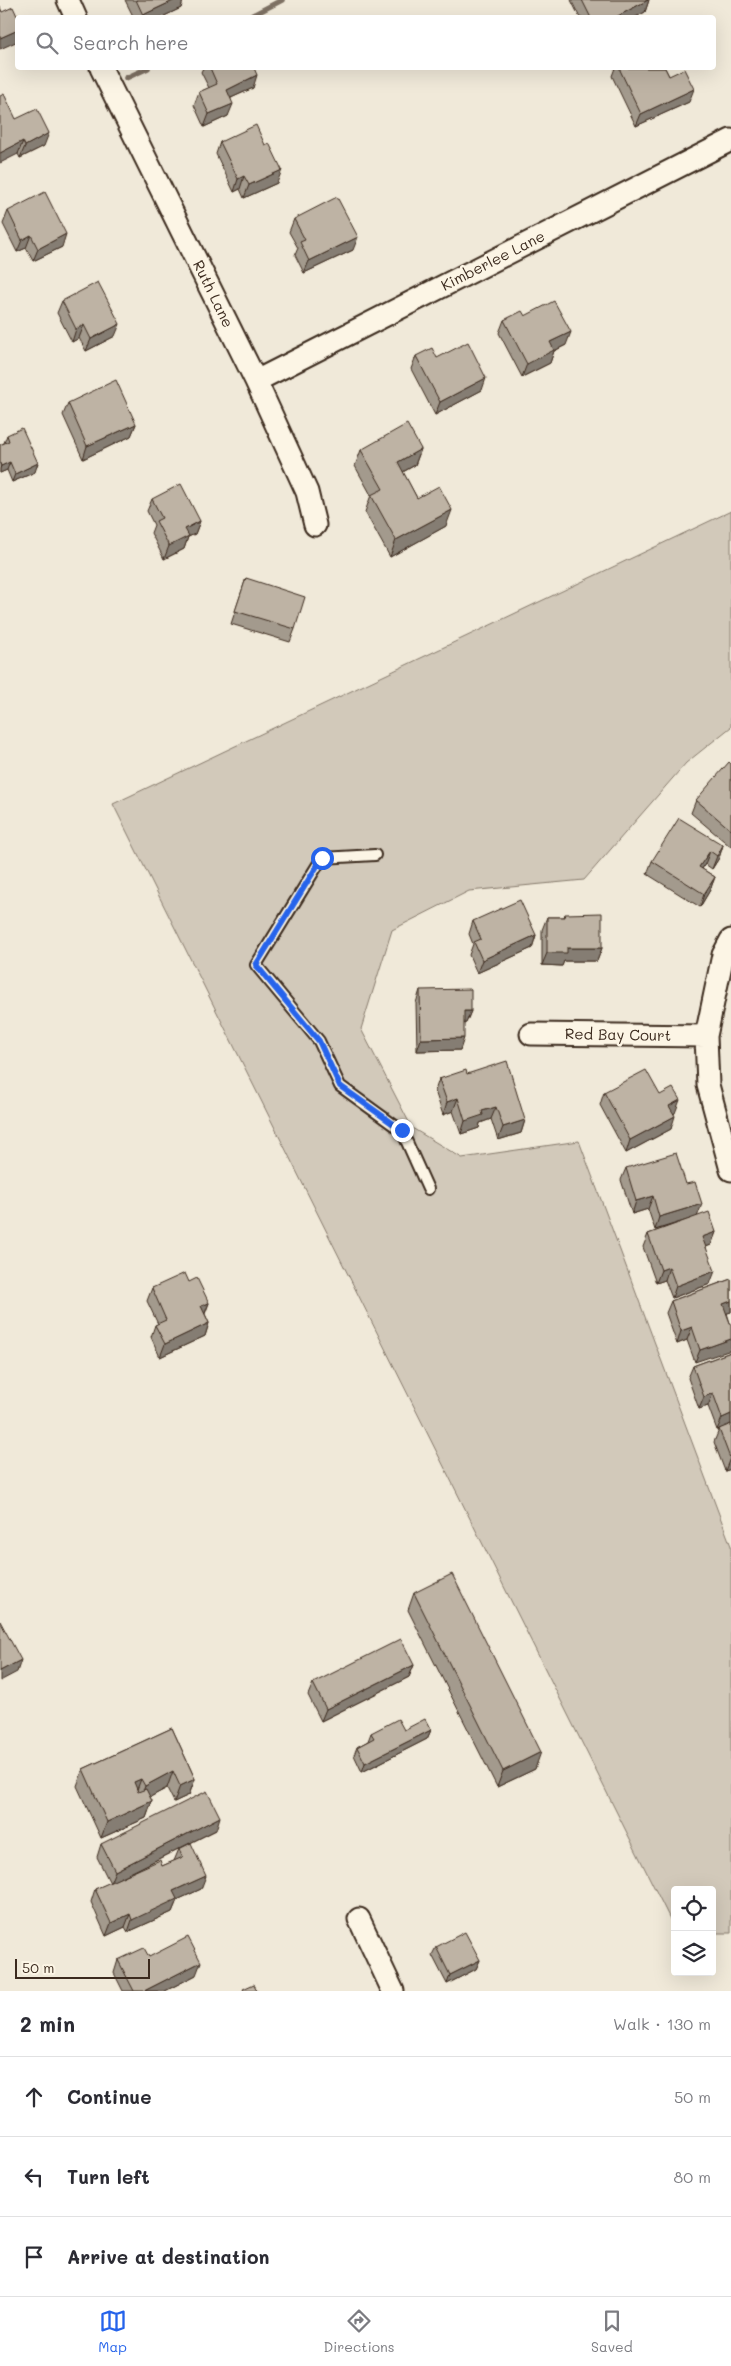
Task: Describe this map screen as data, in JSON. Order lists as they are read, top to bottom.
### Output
{
  "streets": {
    "street": ["Kimberlee Lane", "Ruth Lane", "Red Bay Court"]
  },
  "crossings": [
    ["Kimberlee Lane", "Ruth Lane"]
  ],
  "scale_bar": "50 m",
  "page": {
    "search": "Search here",
    "scale": "50 m",
    "heading": ["2 min", "Walk · 130 m"],
    "list": [
      ["Continue", "50 m"],
      ["Turn left", "80 m"],
      "Arrive at destination"
    ],
    "nav": ["Map", "Directions", "Saved"]
  }
}
